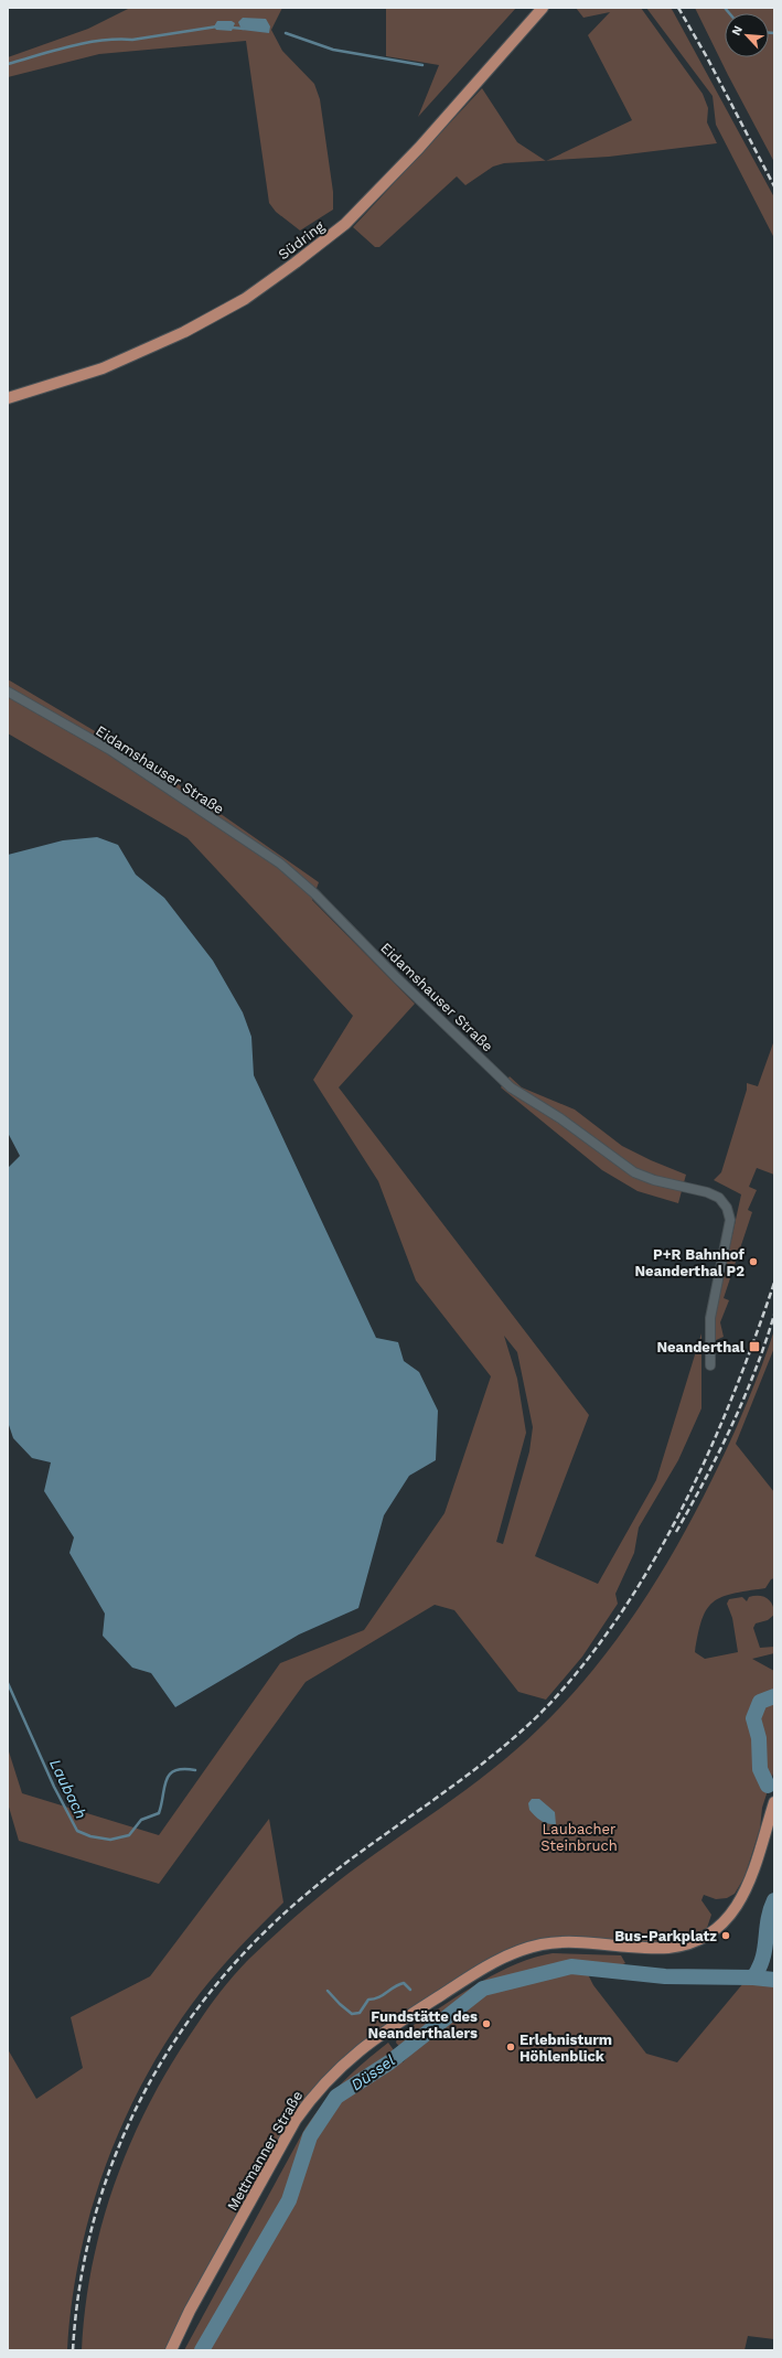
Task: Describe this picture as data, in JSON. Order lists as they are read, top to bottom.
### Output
{
  "streets": {
    "main road": ["Südring", "Mettmanner Straße"],
    "street": ["Eidamshauser Straße"]
  },
  "water": ["Laubach", "Düssel"],
  "parks": ["Laubacher Steinbruch"],
  "places": {
    "other": [
      "P+R Bahnhof Neanderthal P2",
      "Bus-Parkplatz",
      "Fundstätte des Neanderthalers",
      "Erlebnisturm Höhlenblick"
    ],
    "transit": ["Neanderthal"]
  },
  "north": "top left"
}
